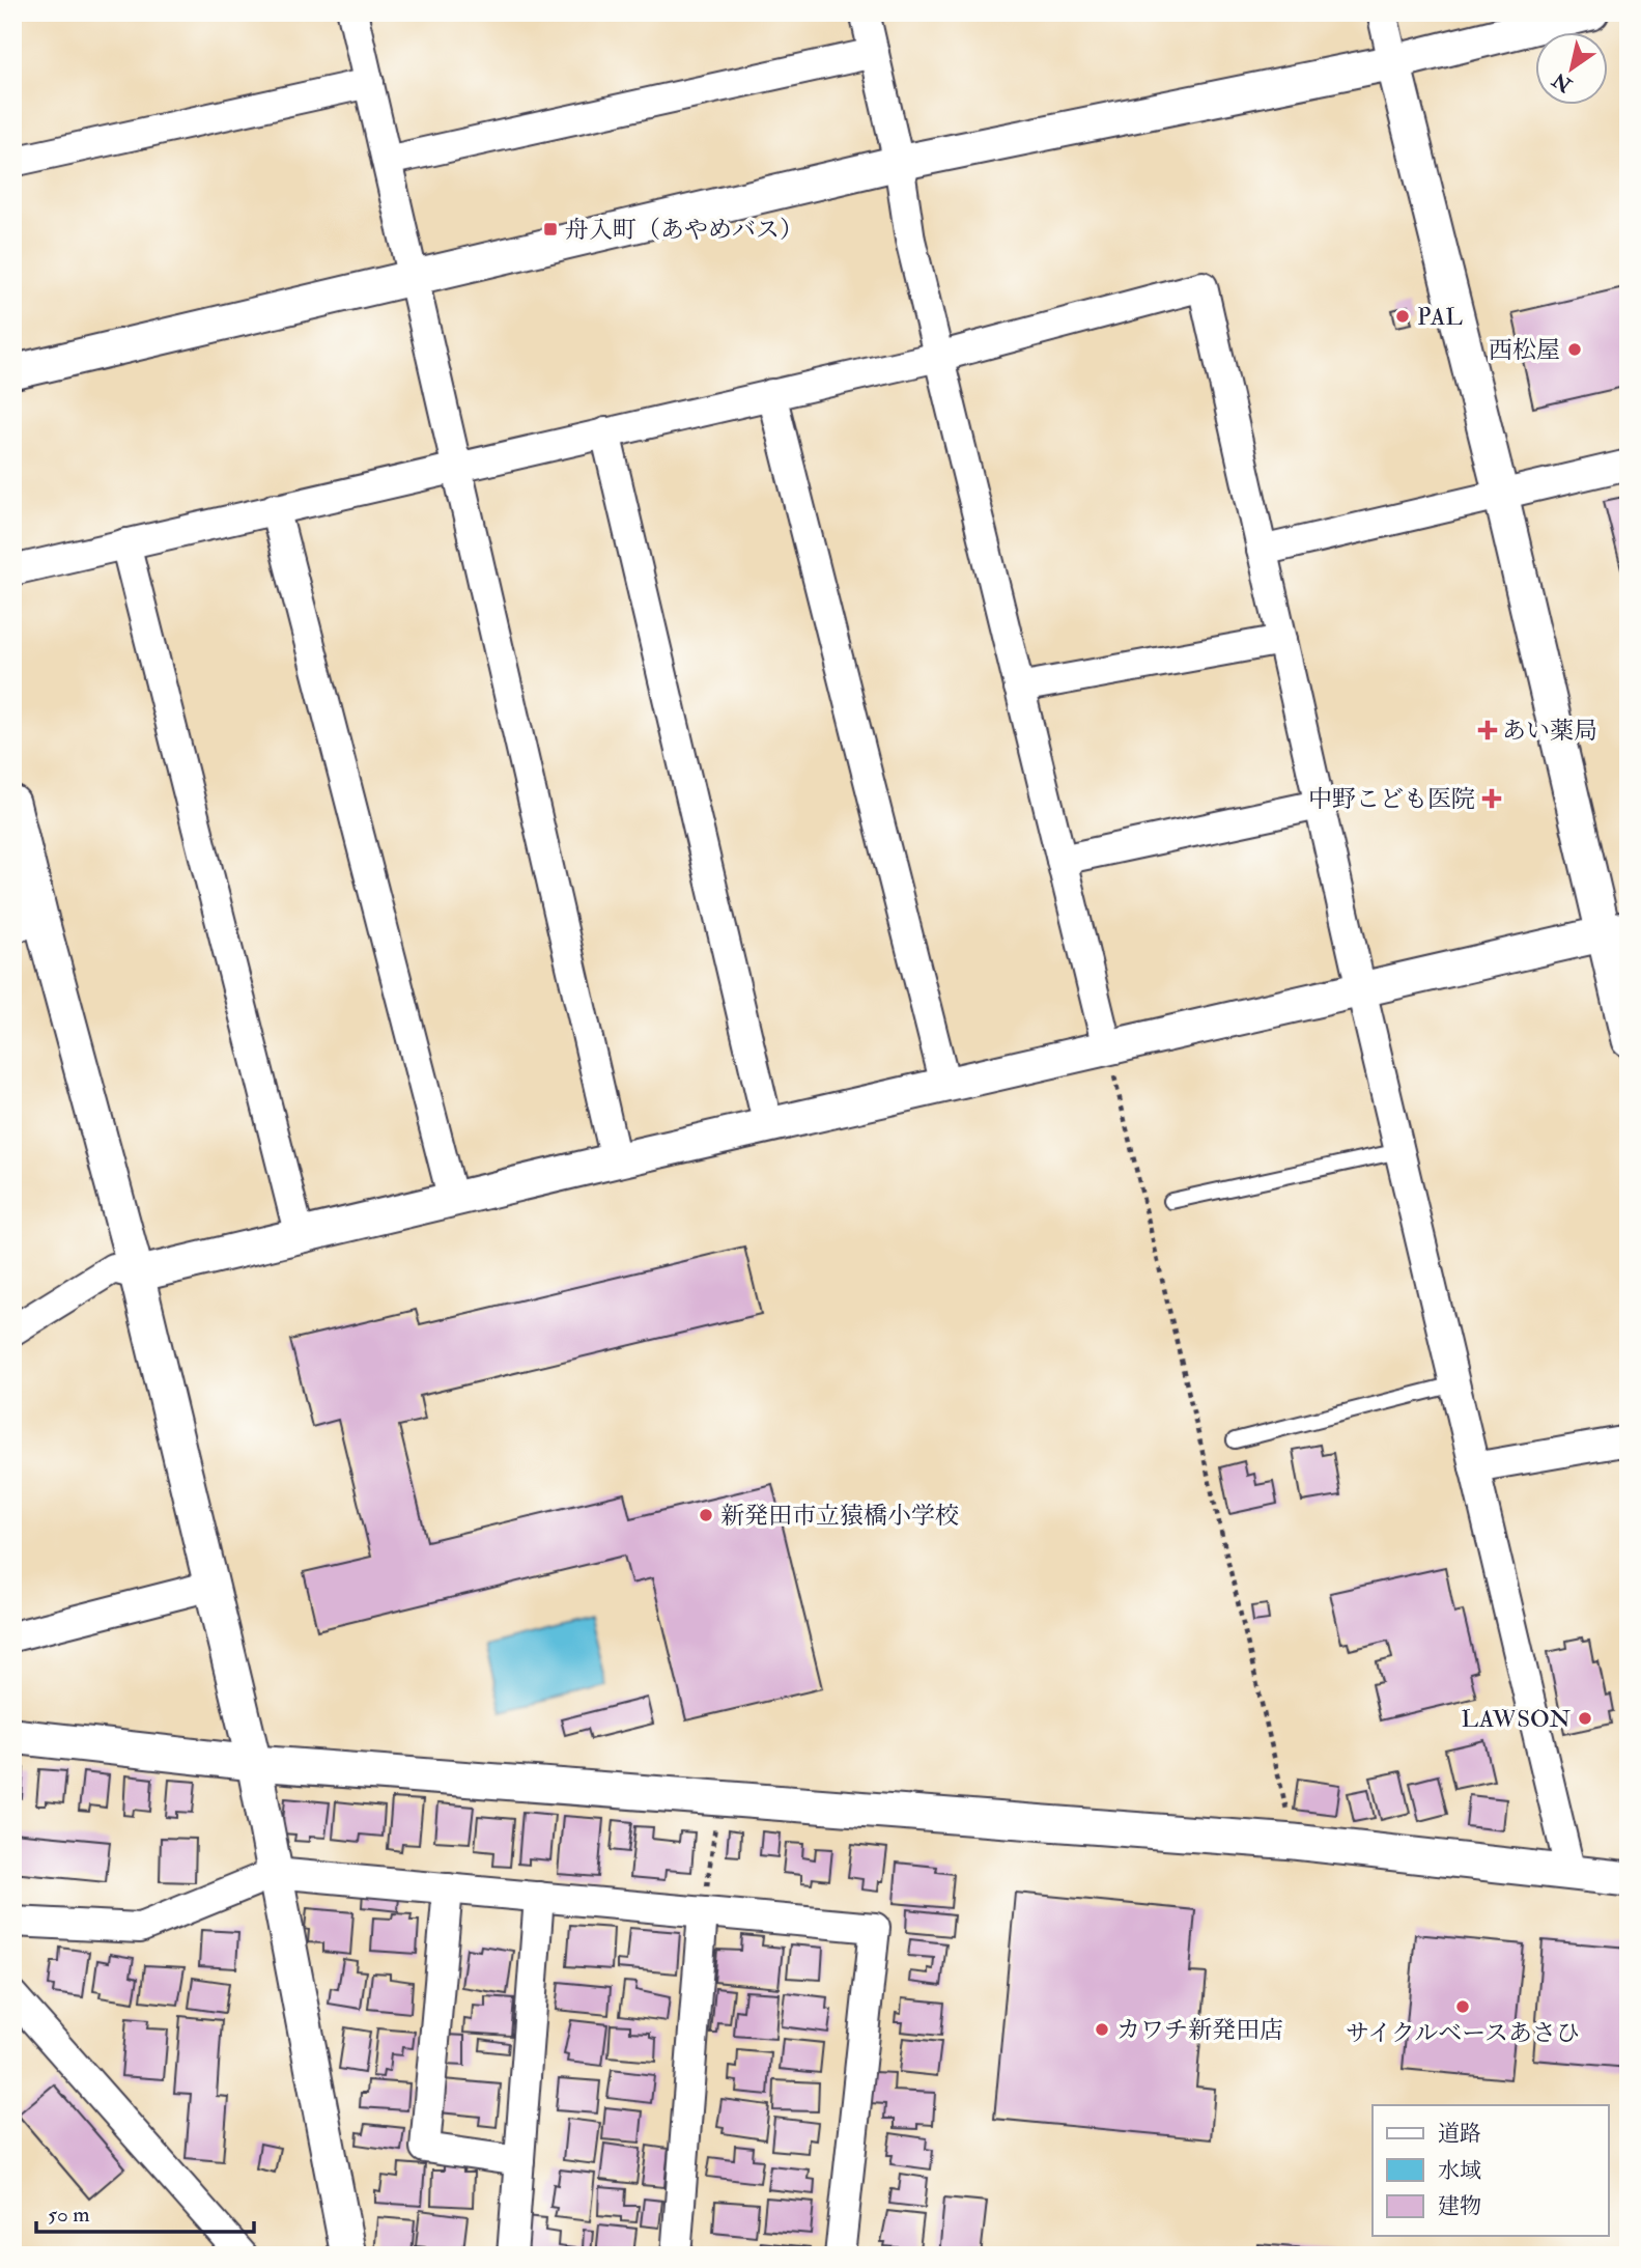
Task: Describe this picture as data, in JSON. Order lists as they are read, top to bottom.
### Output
{
  "places": {
    "transit": ["舟入町（あやめバス）"],
    "other": [
      "PAL",
      "西松屋",
      "新発田市立猿橋小学校",
      "LAWSON",
      "サイクルベースあさひ",
      "カワチ新発田店"
    ],
    "health": ["あい薬局", "中野こども医院"]
  },
  "legend": ["道路", "水域", "建物"],
  "scale_bar": "50 m",
  "north": "bottom left"
}
